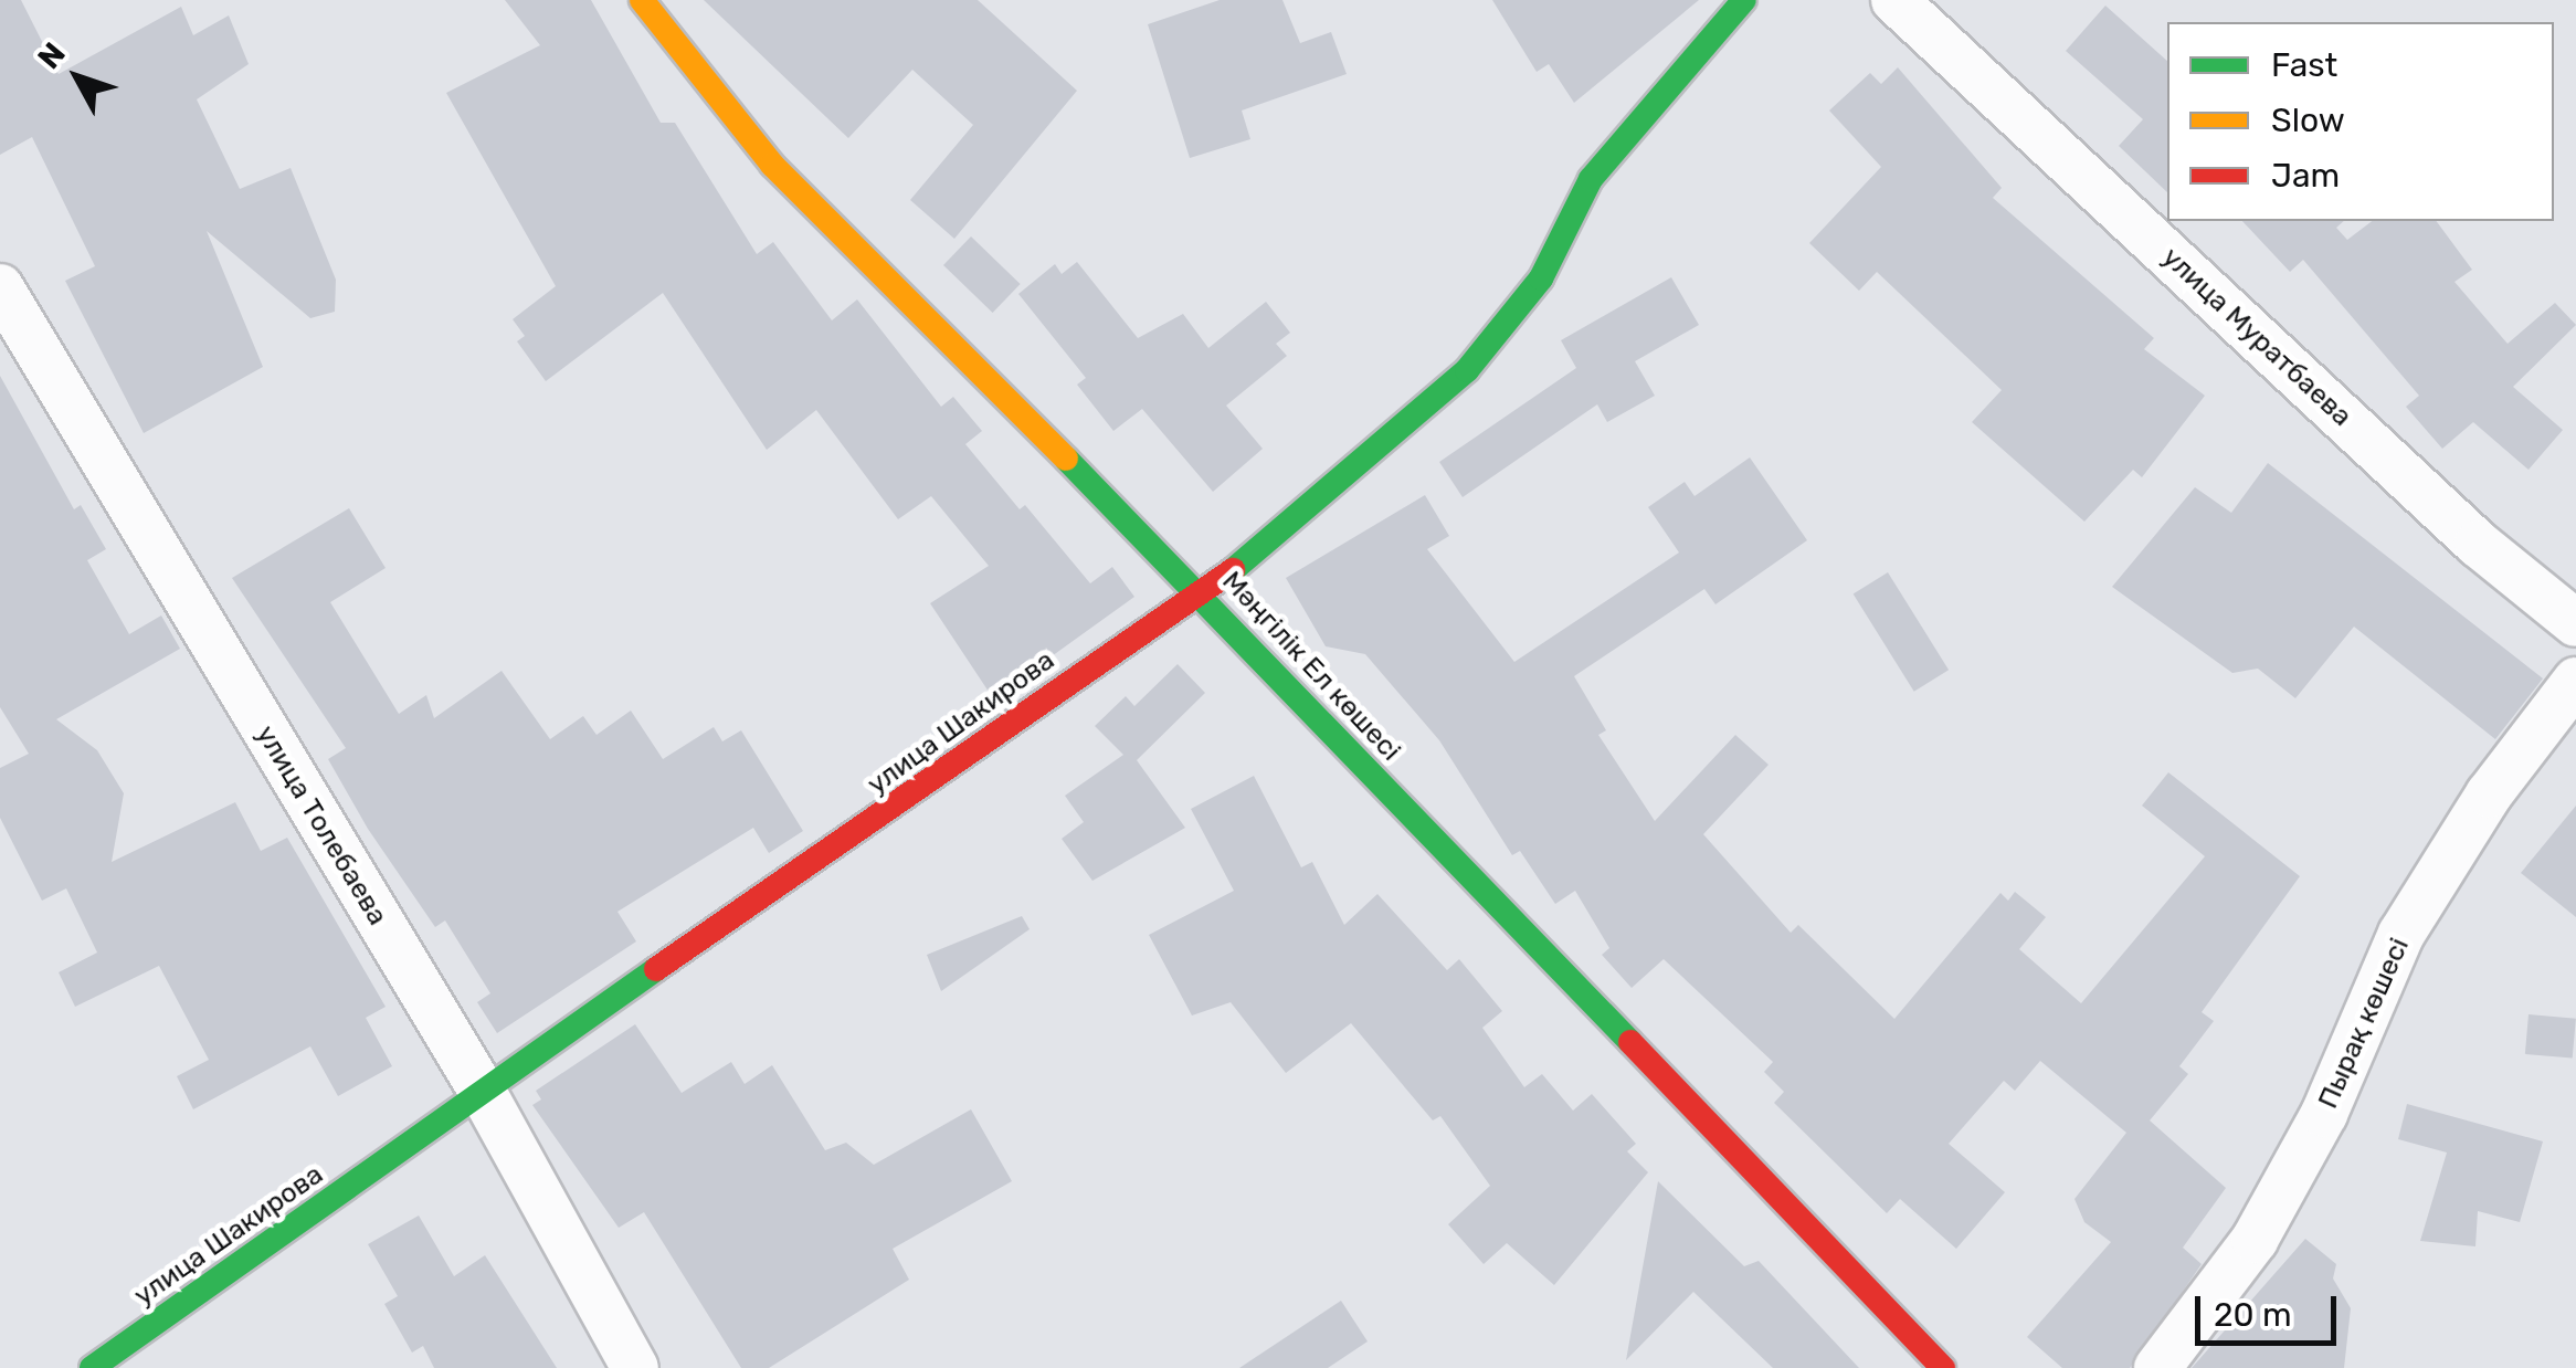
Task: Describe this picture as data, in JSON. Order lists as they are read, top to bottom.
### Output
{
  "streets": {
    "street": [
      "улица Муратбаева",
      "Мәңгілік Ел көшесі",
      "улица Шакирова",
      "улица Толебаева",
      "Пырақ көшесі"
    ]
  },
  "crossings": [
    ["Мәңгілік Ел көшесі", "улица Шакирова"],
    ["улица Шакирова", "улица Толебаева"]
  ],
  "legend": ["Fast", "Slow", "Jam"],
  "scale_bar": "20 m",
  "north": "top left"
}
